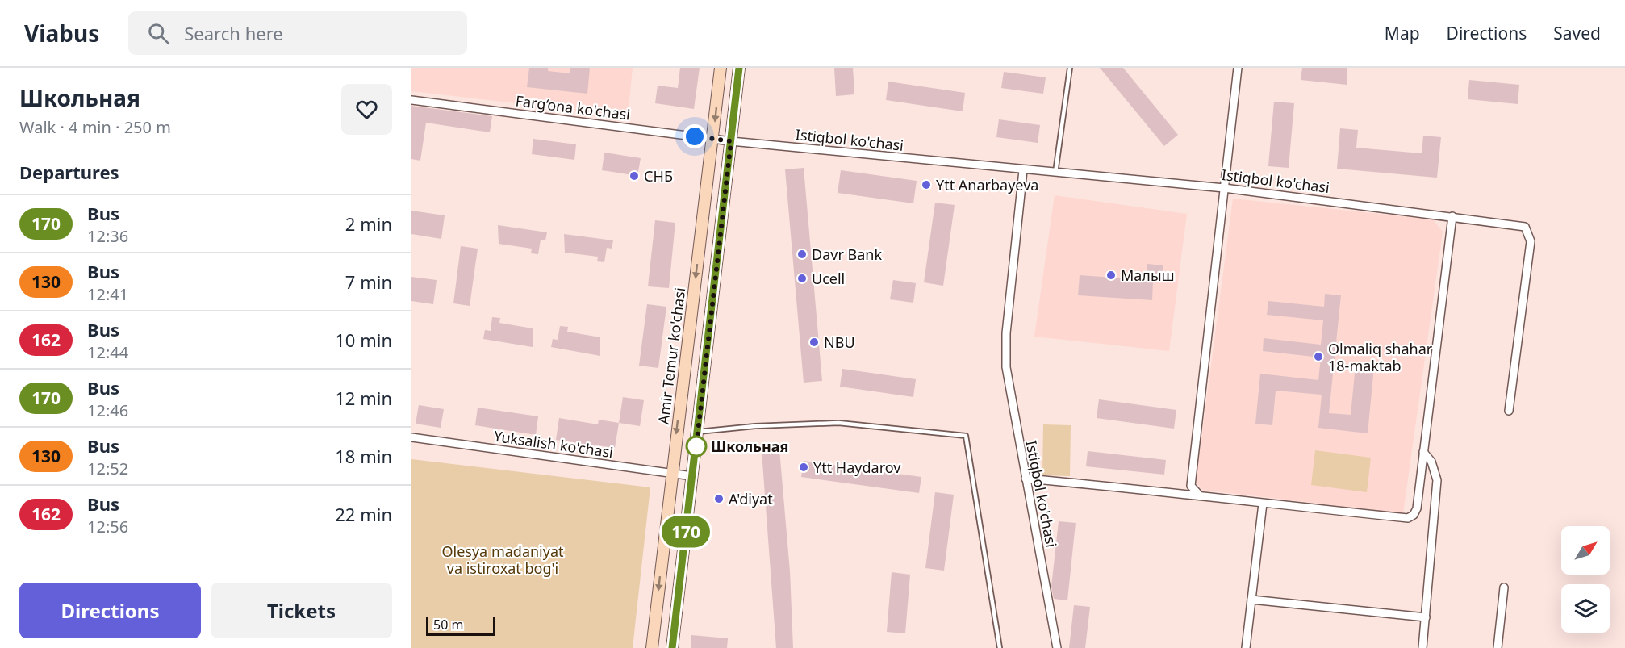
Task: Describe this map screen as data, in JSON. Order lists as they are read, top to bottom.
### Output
{
  "streets": {
    "main road": ["Amir Temur ko'chasi"],
    "street": ["Farg‘ona ko'chasi", "Istiqbol ko'chasi", "Yuksalish ko'chasi"]
  },
  "crossings": [
    ["Farg‘ona ko'chasi", "Istiqbol ko'chasi"],
    ["Farg‘ona ko'chasi", "Amir Temur ko'chasi"],
    ["Amir Temur ko'chasi", "Yuksalish ko'chasi"]
  ],
  "parks": ["Olesya madaniyat va istiroxat bog'i"],
  "places": [
    "СНБ",
    "Ytt Anarbayeva",
    "Davr Bank",
    "Малыш",
    "Ucell",
    "NBU",
    "Olmaliq shahar 18-maktab",
    "Школьная",
    "Ytt Haydarov",
    "A'diyat"
  ],
  "lines": ["bus line 170"],
  "scale_bar": "50 m",
  "north": "top right",
  "page": {
    "header": "Viabus",
    "search": "Search here",
    "nav": ["Map", "Directions", "Saved"],
    "heading": [
      ["Школьная", "Walk · 4 min · 250 m"],
      "Departures"
    ],
    "on_map": "170",
    "list": [
      {
        "mark": "170",
        "name": "Bus",
        "note": "12:36",
        "value": "2 min"
      },
      {
        "mark": "130",
        "name": "Bus",
        "note": "12:41",
        "value": "7 min"
      },
      {
        "mark": "162",
        "name": "Bus",
        "note": "12:44",
        "value": "10 min"
      },
      {
        "mark": "170",
        "name": "Bus",
        "note": "12:46",
        "value": "12 min"
      },
      {
        "mark": "130",
        "name": "Bus",
        "note": "12:52",
        "value": "18 min"
      },
      {
        "mark": "162",
        "name": "Bus",
        "note": "12:56",
        "value": "22 min"
      }
    ],
    "buttons": ["Directions", "Tickets"],
    "scale": "50 m"
  }
}
